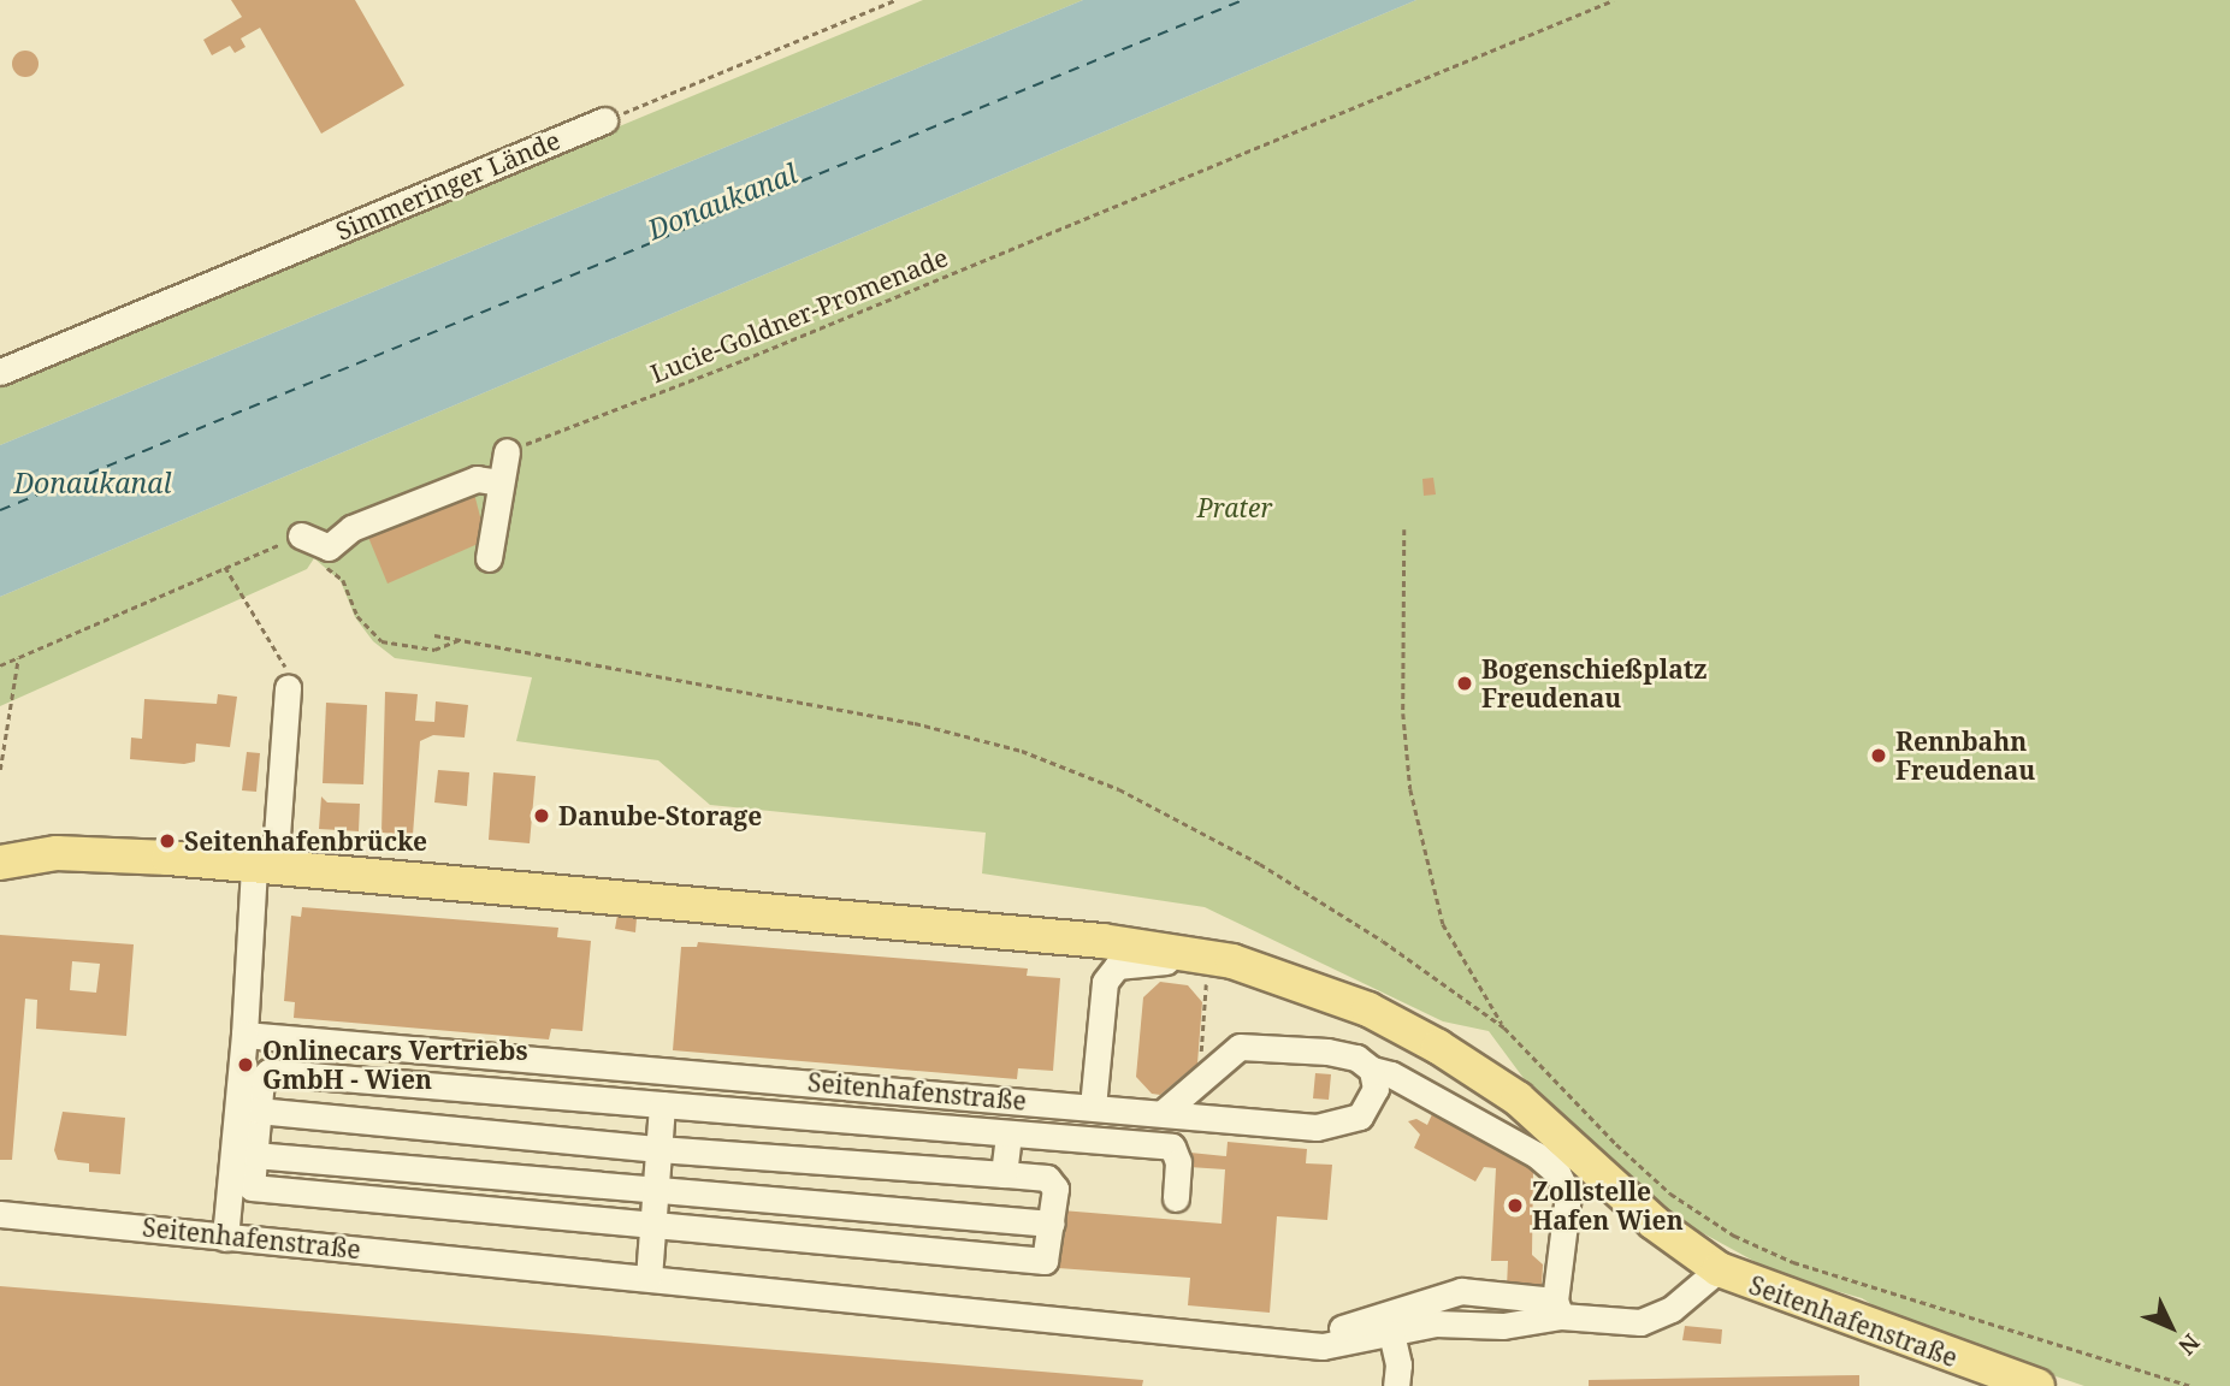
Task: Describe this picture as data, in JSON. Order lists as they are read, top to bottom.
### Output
{
  "streets": {
    "main road": ["Seitenhafenstraße"],
    "street": ["Simmeringer Lände"],
    "path": ["Lucie-Goldner-Promenade"]
  },
  "water": ["Donaukanal"],
  "parks": ["Prater"],
  "places": [
    "Bogenschießplatz Freudenau",
    "Rennbahn Freudenau",
    "Danube-Storage",
    "Seitenhafenbrücke",
    "Onlinecars Vertriebs GmbH - Wien",
    "Zollstelle Hafen Wien"
  ],
  "north": "bottom right"
}
